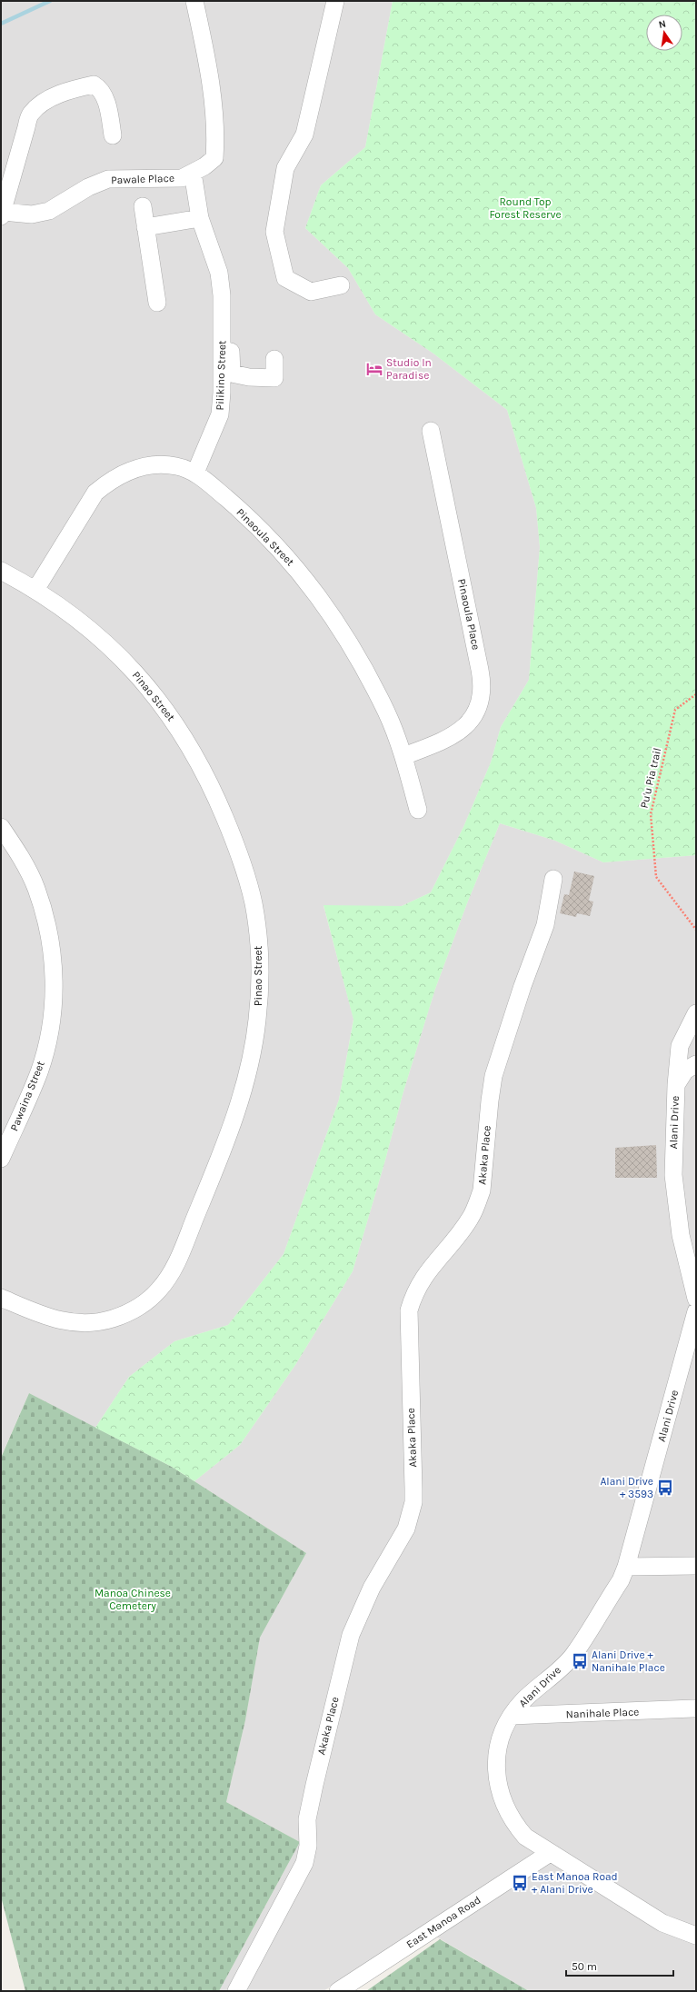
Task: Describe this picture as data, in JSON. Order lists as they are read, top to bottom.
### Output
{
  "streets": {
    "street": [
      "Pawale Place",
      "Pilikino Street",
      "Pinaoula Street",
      "Pinaoula Place",
      "Pinao Street",
      "Pawaina Street",
      "Alani Drive",
      "Akaka Place",
      "Nanihale Place",
      "East Manoa Road"
    ],
    "path": ["Pu'u Pia trail"]
  },
  "crossings": [
    ["Pawale Place", "Pilikino Street"],
    ["Pilikino Street", "Pinaoula Street"],
    ["Pinaoula Street", "Pinaoula Place"],
    ["Pinaoula Street", "Pinao Street"],
    ["Alani Drive", "Nanihale Place"],
    ["Alani Drive", "East Manoa Road"]
  ],
  "parks": ["Round Top Forest Reserve", "Manoa Chinese Cemetery"],
  "places": {
    "hotel": ["Studio In Paradise"],
    "bus stop": ["Alani Drive + 3593", "Alani Drive + Nanihale Place", "East Manoa Road + Alani Drive"]
  },
  "scale_bar": "50 m",
  "north": "top"
}
